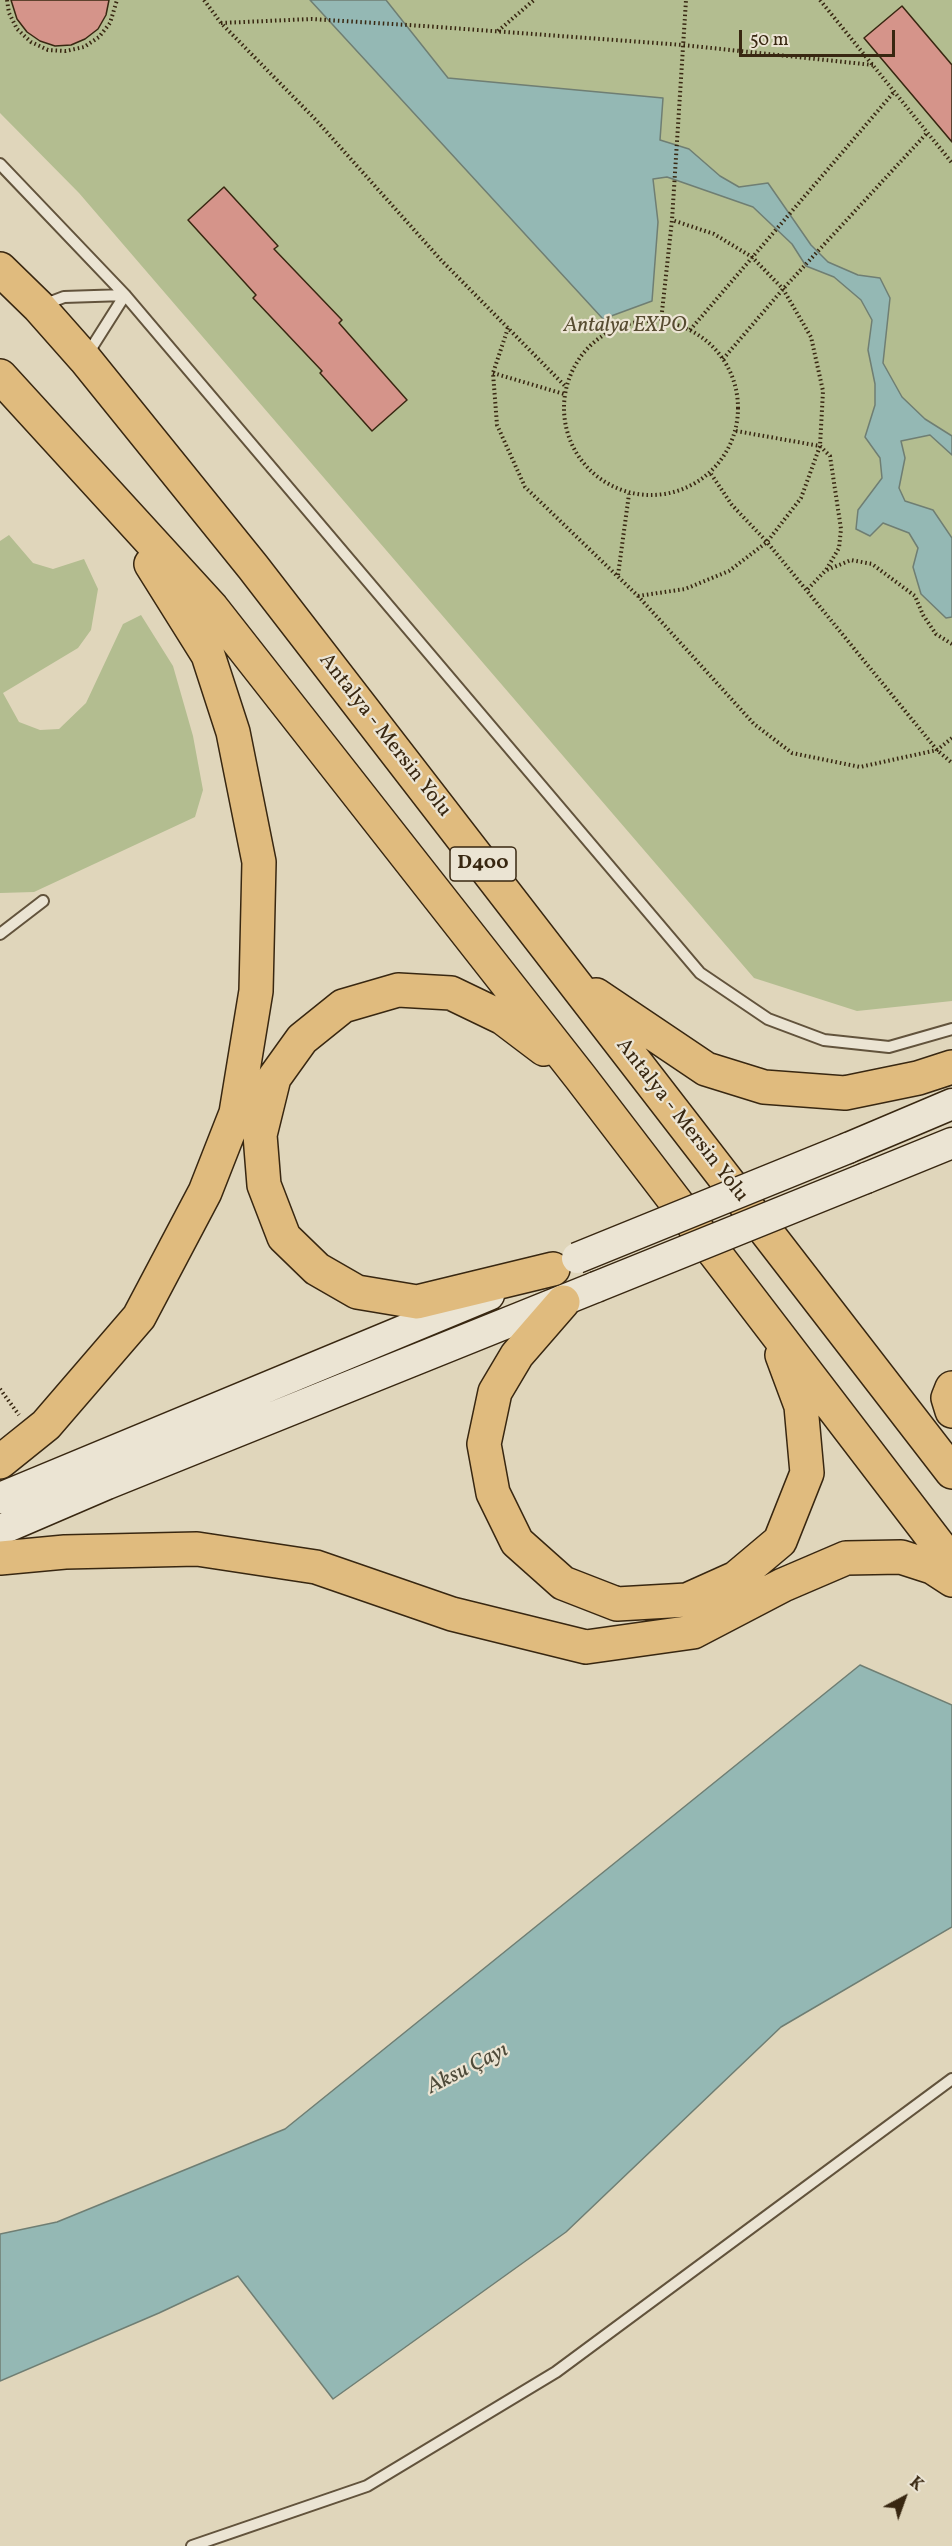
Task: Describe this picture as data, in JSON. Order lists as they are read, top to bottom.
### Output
{
  "streets": {
    "highway": ["Antalya - Mersin Yolu", "D400"]
  },
  "water": ["Aksu Çayı"],
  "parks": ["Antalya EXPO"],
  "scale_bar": "50 m",
  "north": "top right"
}
